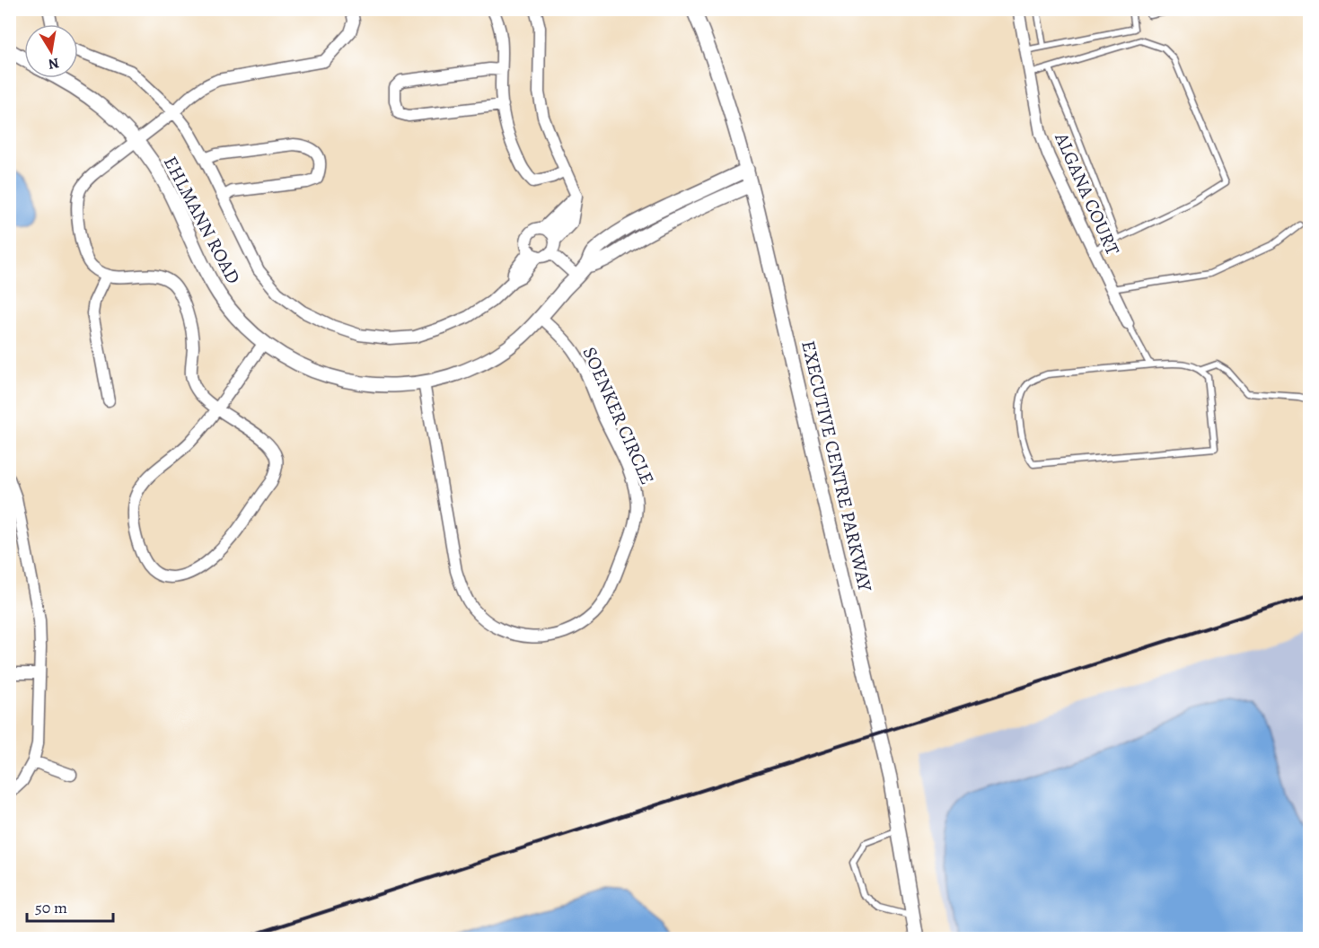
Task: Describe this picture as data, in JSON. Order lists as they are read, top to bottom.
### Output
{
  "streets": {
    "street": [
      "ALGANA COURT",
      "EHLMANN ROAD",
      "SOENKER CIRCLE",
      "EXECUTIVE CENTRE PARKWAY"
    ]
  },
  "crossings": [
    ["EHLMANN ROAD", "SOENKER CIRCLE"],
    ["EHLMANN ROAD", "EXECUTIVE CENTRE PARKWAY"]
  ],
  "scale_bar": "50 m",
  "north": "bottom"
}
